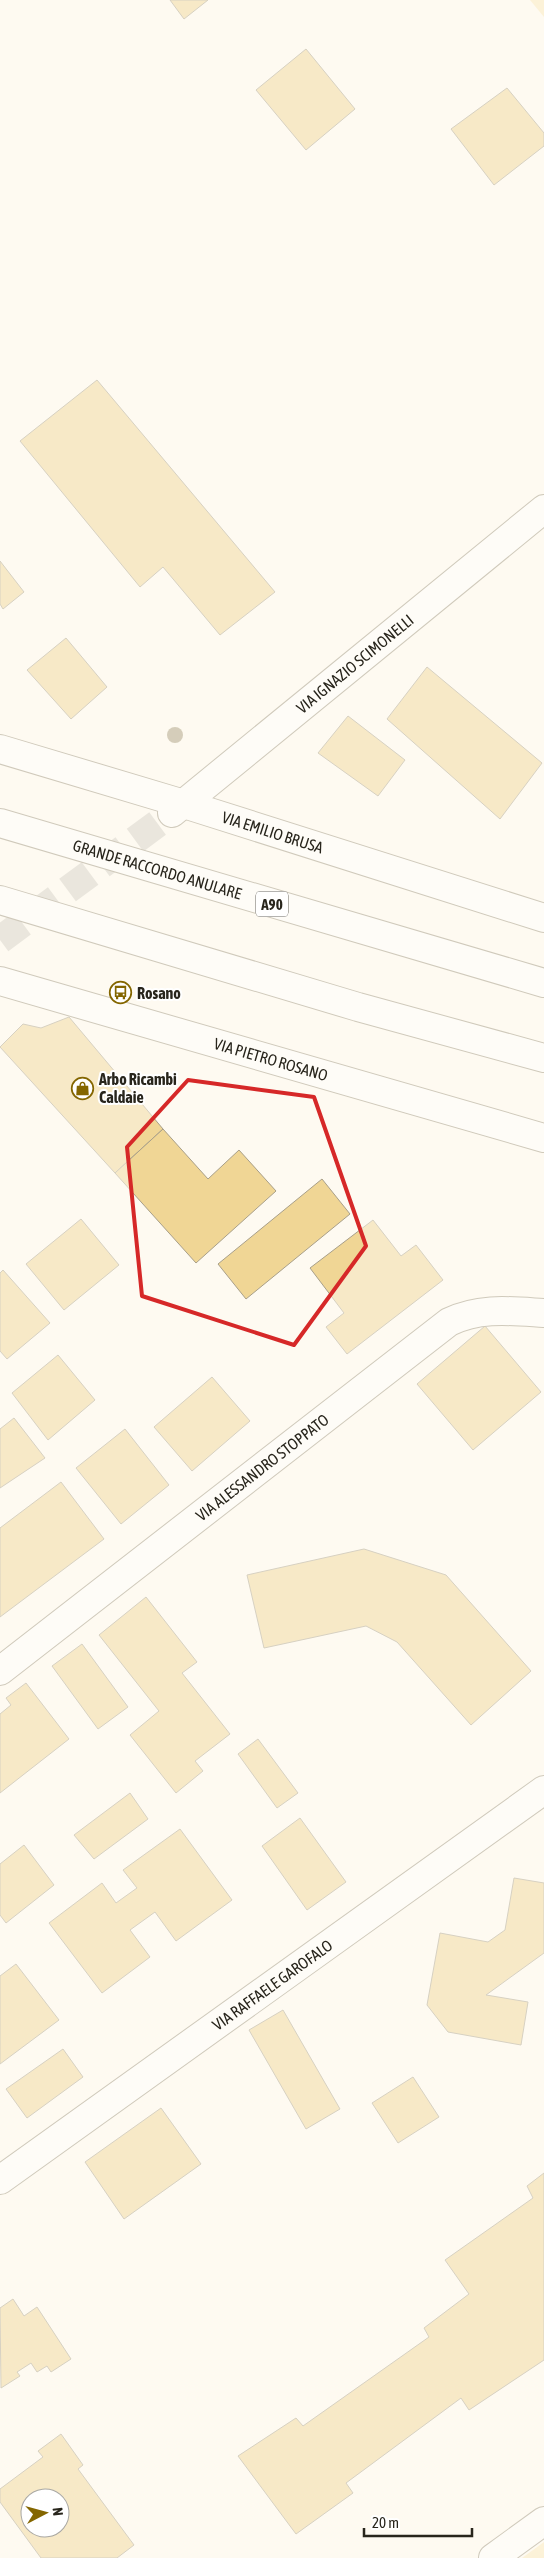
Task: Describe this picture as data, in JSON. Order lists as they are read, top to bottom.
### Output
{
  "streets": {
    "main road": [
      "VIA IGNAZIO SCIMONELLI",
      "VIA EMILIO BRUSA",
      "GRANDE RACCORDO ANULARE",
      "A90",
      "VIA PIETRO ROSANO",
      "VIA ALESSANDRO STOPPATO",
      "VIA RAFFAELE GAROFALO"
    ]
  },
  "crossings": [
    ["VIA IGNAZIO SCIMONELLI", "VIA EMILIO BRUSA"]
  ],
  "places": {
    "bus stop": ["Rosano"],
    "shop": ["Arbo Ricambi Caldaie"]
  },
  "scale_bar": "20 m",
  "north": "right"
}
